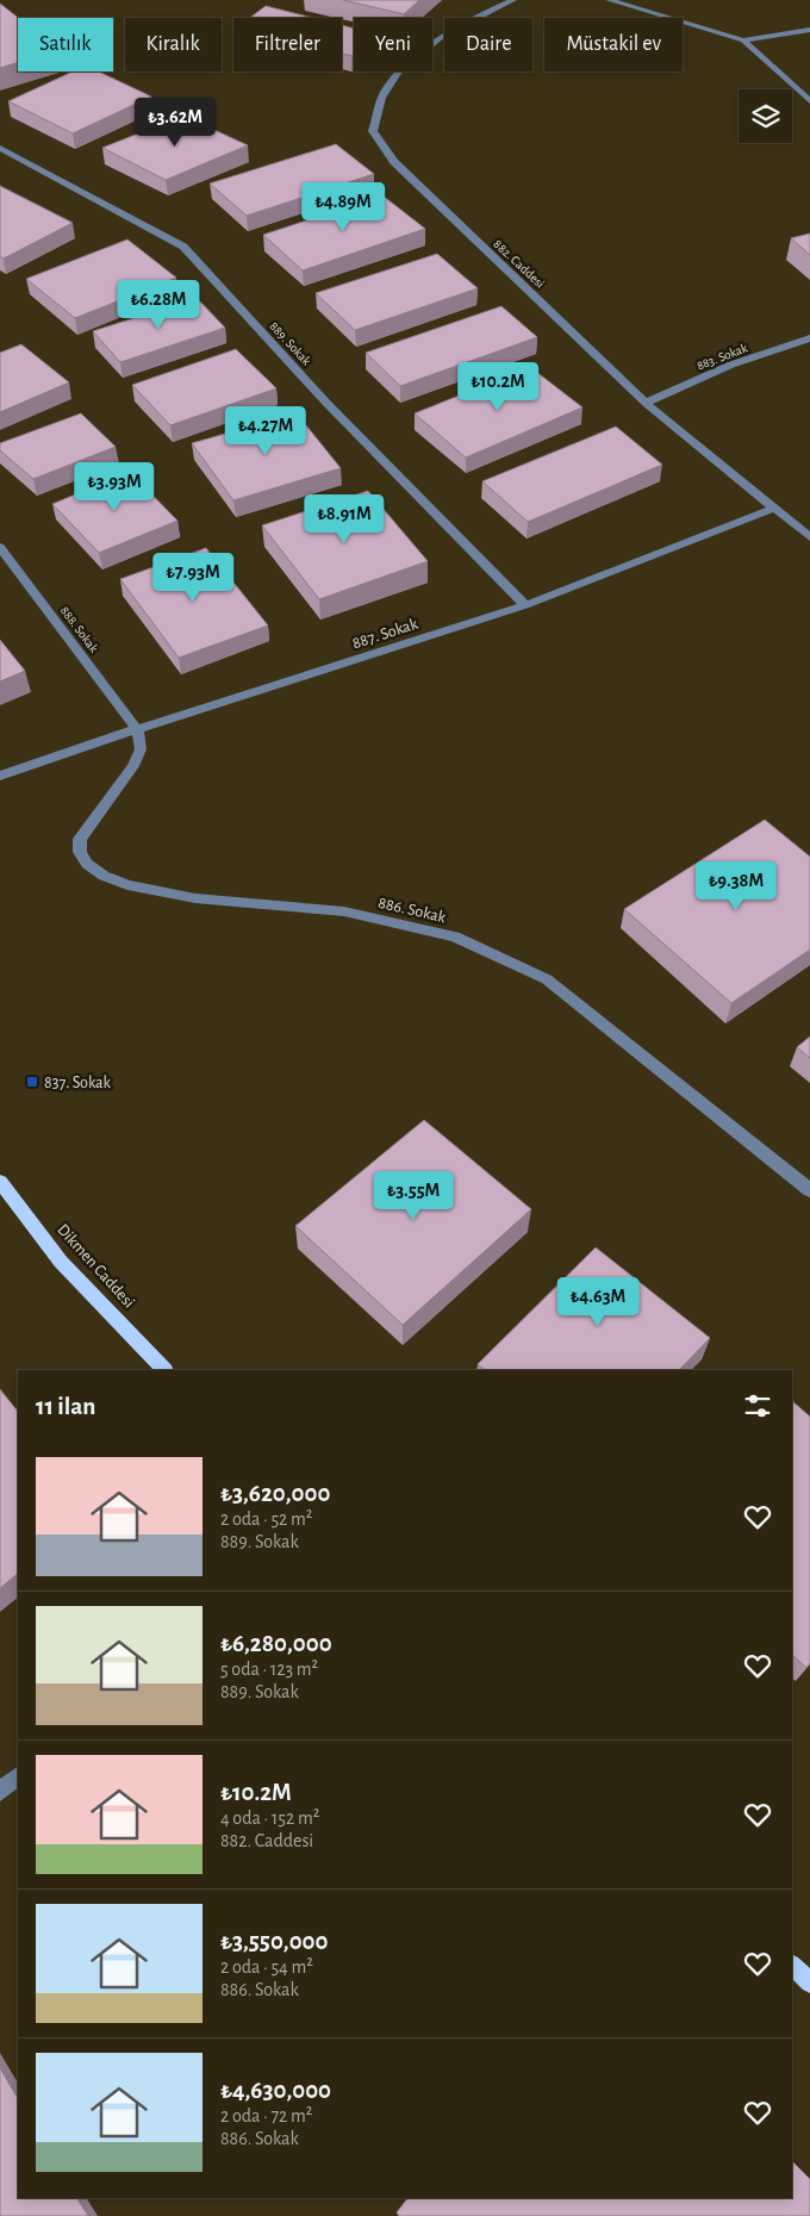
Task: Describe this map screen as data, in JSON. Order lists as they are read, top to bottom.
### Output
{
  "streets": {
    "main road": ["Dikmen Caddesi"],
    "street": [
      "882. Caddesi",
      "889. Sokak",
      "883. Sokak",
      "888. Sokak",
      "887. Sokak",
      "886. Sokak"
    ]
  },
  "crossings": [
    ["882. Caddesi", "883. Sokak"],
    ["882. Caddesi", "887. Sokak"],
    ["889. Sokak", "887. Sokak"],
    ["888. Sokak", "887. Sokak"],
    ["888. Sokak", "886. Sokak"],
    ["887. Sokak", "886. Sokak"]
  ],
  "places": {
    "transit": ["837. Sokak"]
  },
  "page": {
    "chip": [
      "Satılık",
      "Kiralık",
      "Filtreler",
      "Yeni",
      "Daire",
      "Müstakil ev"
    ],
    "price": [
      "₺3.62M",
      "₺4.89M",
      "₺6.28M",
      "₺10.2M",
      "₺4.27M",
      "₺3.93M",
      "₺8.91M",
      "₺7.93M",
      "₺9.38M",
      "₺3.55M",
      "₺4.63M"
    ],
    "heading": "11 ilan",
    "list": [
      {
        "name": "₺3,620,000",
        "note": "2 oda · 52 m² · 889. Sokak"
      },
      {
        "name": "₺6,280,000",
        "note": "5 oda · 123 m² · 889. Sokak"
      },
      {
        "name": "₺10.2M",
        "note": "4 oda · 152 m² · 882. Caddesi"
      },
      {
        "name": "₺3,550,000",
        "note": "2 oda · 54 m² · 886. Sokak"
      },
      {
        "name": "₺4,630,000",
        "note": "2 oda · 72 m² · 886. Sokak"
      }
    ]
  }
}
